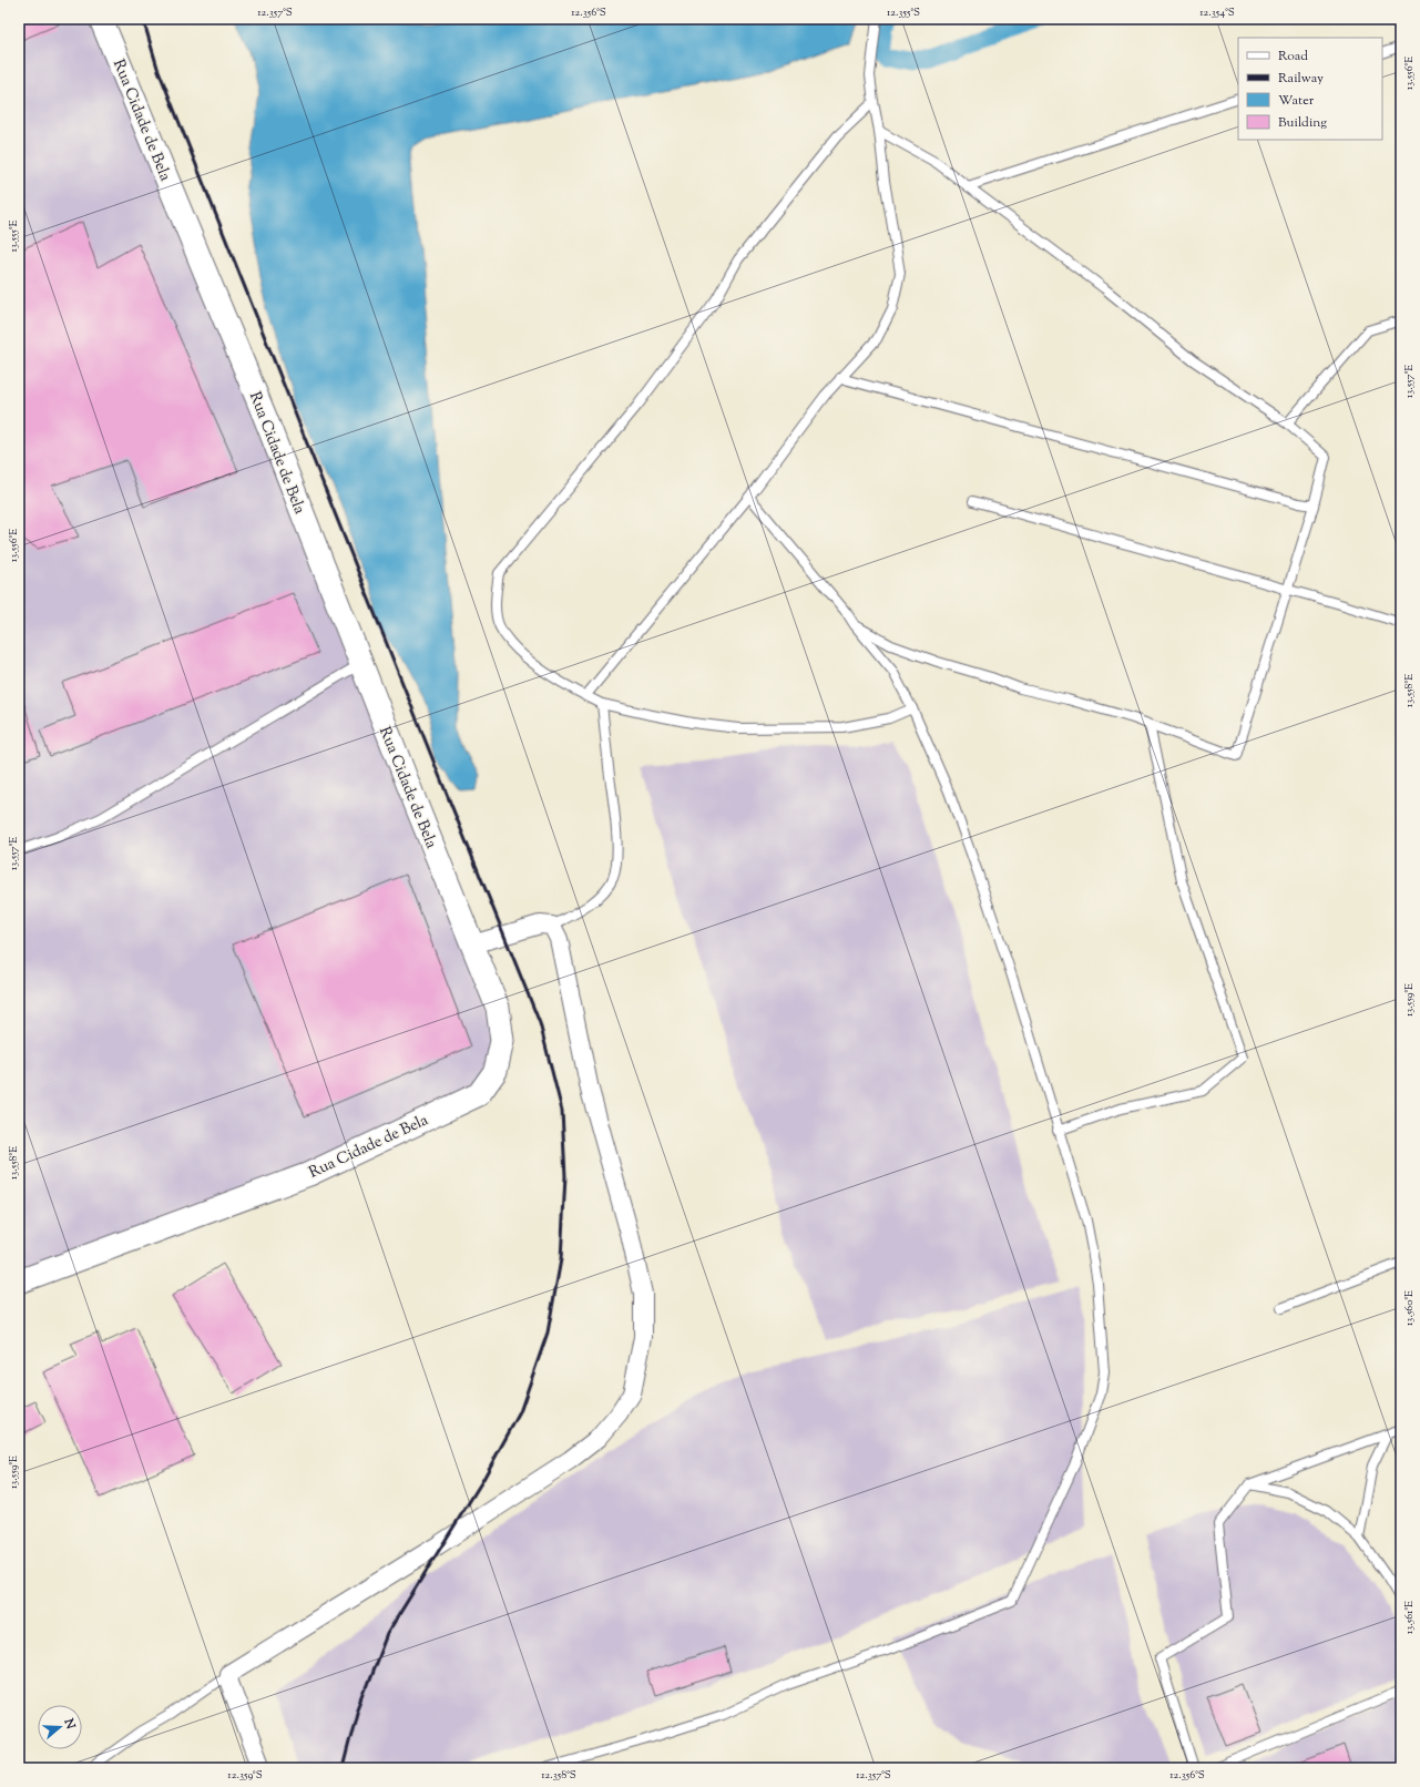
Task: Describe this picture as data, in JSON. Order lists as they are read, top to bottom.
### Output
{
  "streets": {
    "street": ["Rua Cidade de Bela"]
  },
  "legend": [
    "Road",
    "Railway",
    "Water",
    "Building"
  ],
  "north": "right",
  "coordinates": [
    "12.357°S",
    "12.356°S",
    "12.355°S",
    "12.354°S",
    "13.556°E",
    "13.555°E",
    "13.557°E",
    "13.558°E",
    "13.559°E",
    "13.560°E",
    "13.561°E",
    "12.359°S",
    "12.358°S"
  ]
}
